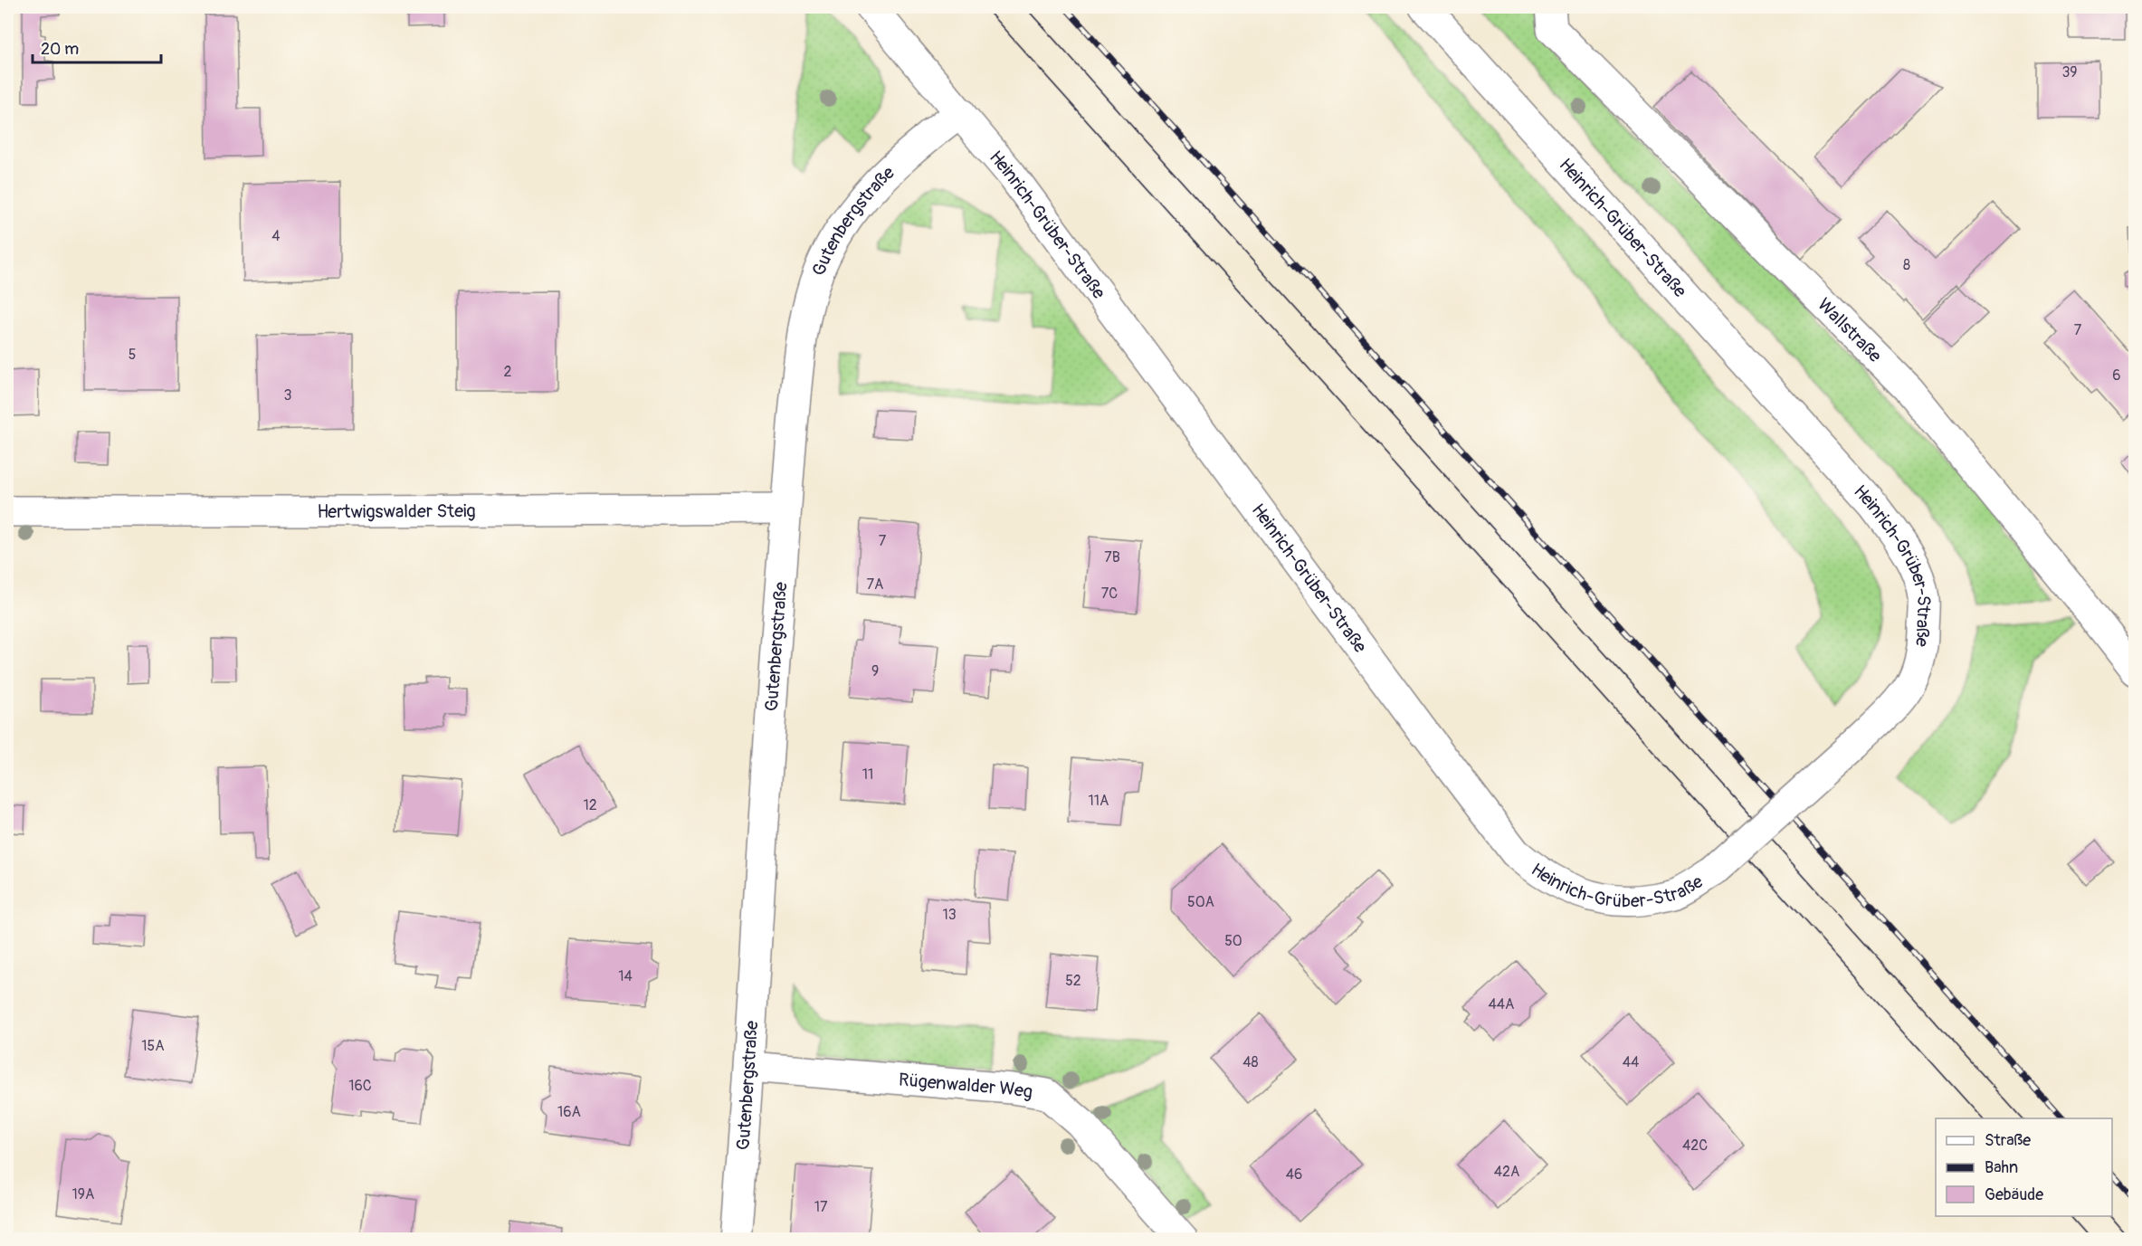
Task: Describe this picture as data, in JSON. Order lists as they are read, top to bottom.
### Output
{
  "streets": {
    "street": [
      "Gutenbergstraße",
      "Heinrich-Grüber-Straße",
      "Wallstraße",
      "Hertwigswalder Steig",
      "Rügenwalder Weg"
    ]
  },
  "crossings": [
    ["Gutenbergstraße", "Heinrich-Grüber-Straße"],
    ["Gutenbergstraße", "Hertwigswalder Steig"],
    ["Gutenbergstraße", "Rügenwalder Weg"]
  ],
  "house_numbers": [
    "39",
    "4",
    "8",
    "7",
    "5",
    "2",
    "6",
    "3",
    "7",
    "7B",
    "7A",
    "7C",
    "9",
    "11",
    "11A",
    "12",
    "50A",
    "13",
    "50",
    "14",
    "52",
    "44A",
    "15A",
    "48",
    "44",
    "16C",
    "16A",
    "42C",
    "42A",
    "46",
    "19A",
    "17"
  ],
  "legend": ["Straße", "Bahn", "Gebäude"],
  "scale_bar": "20 m"
}
